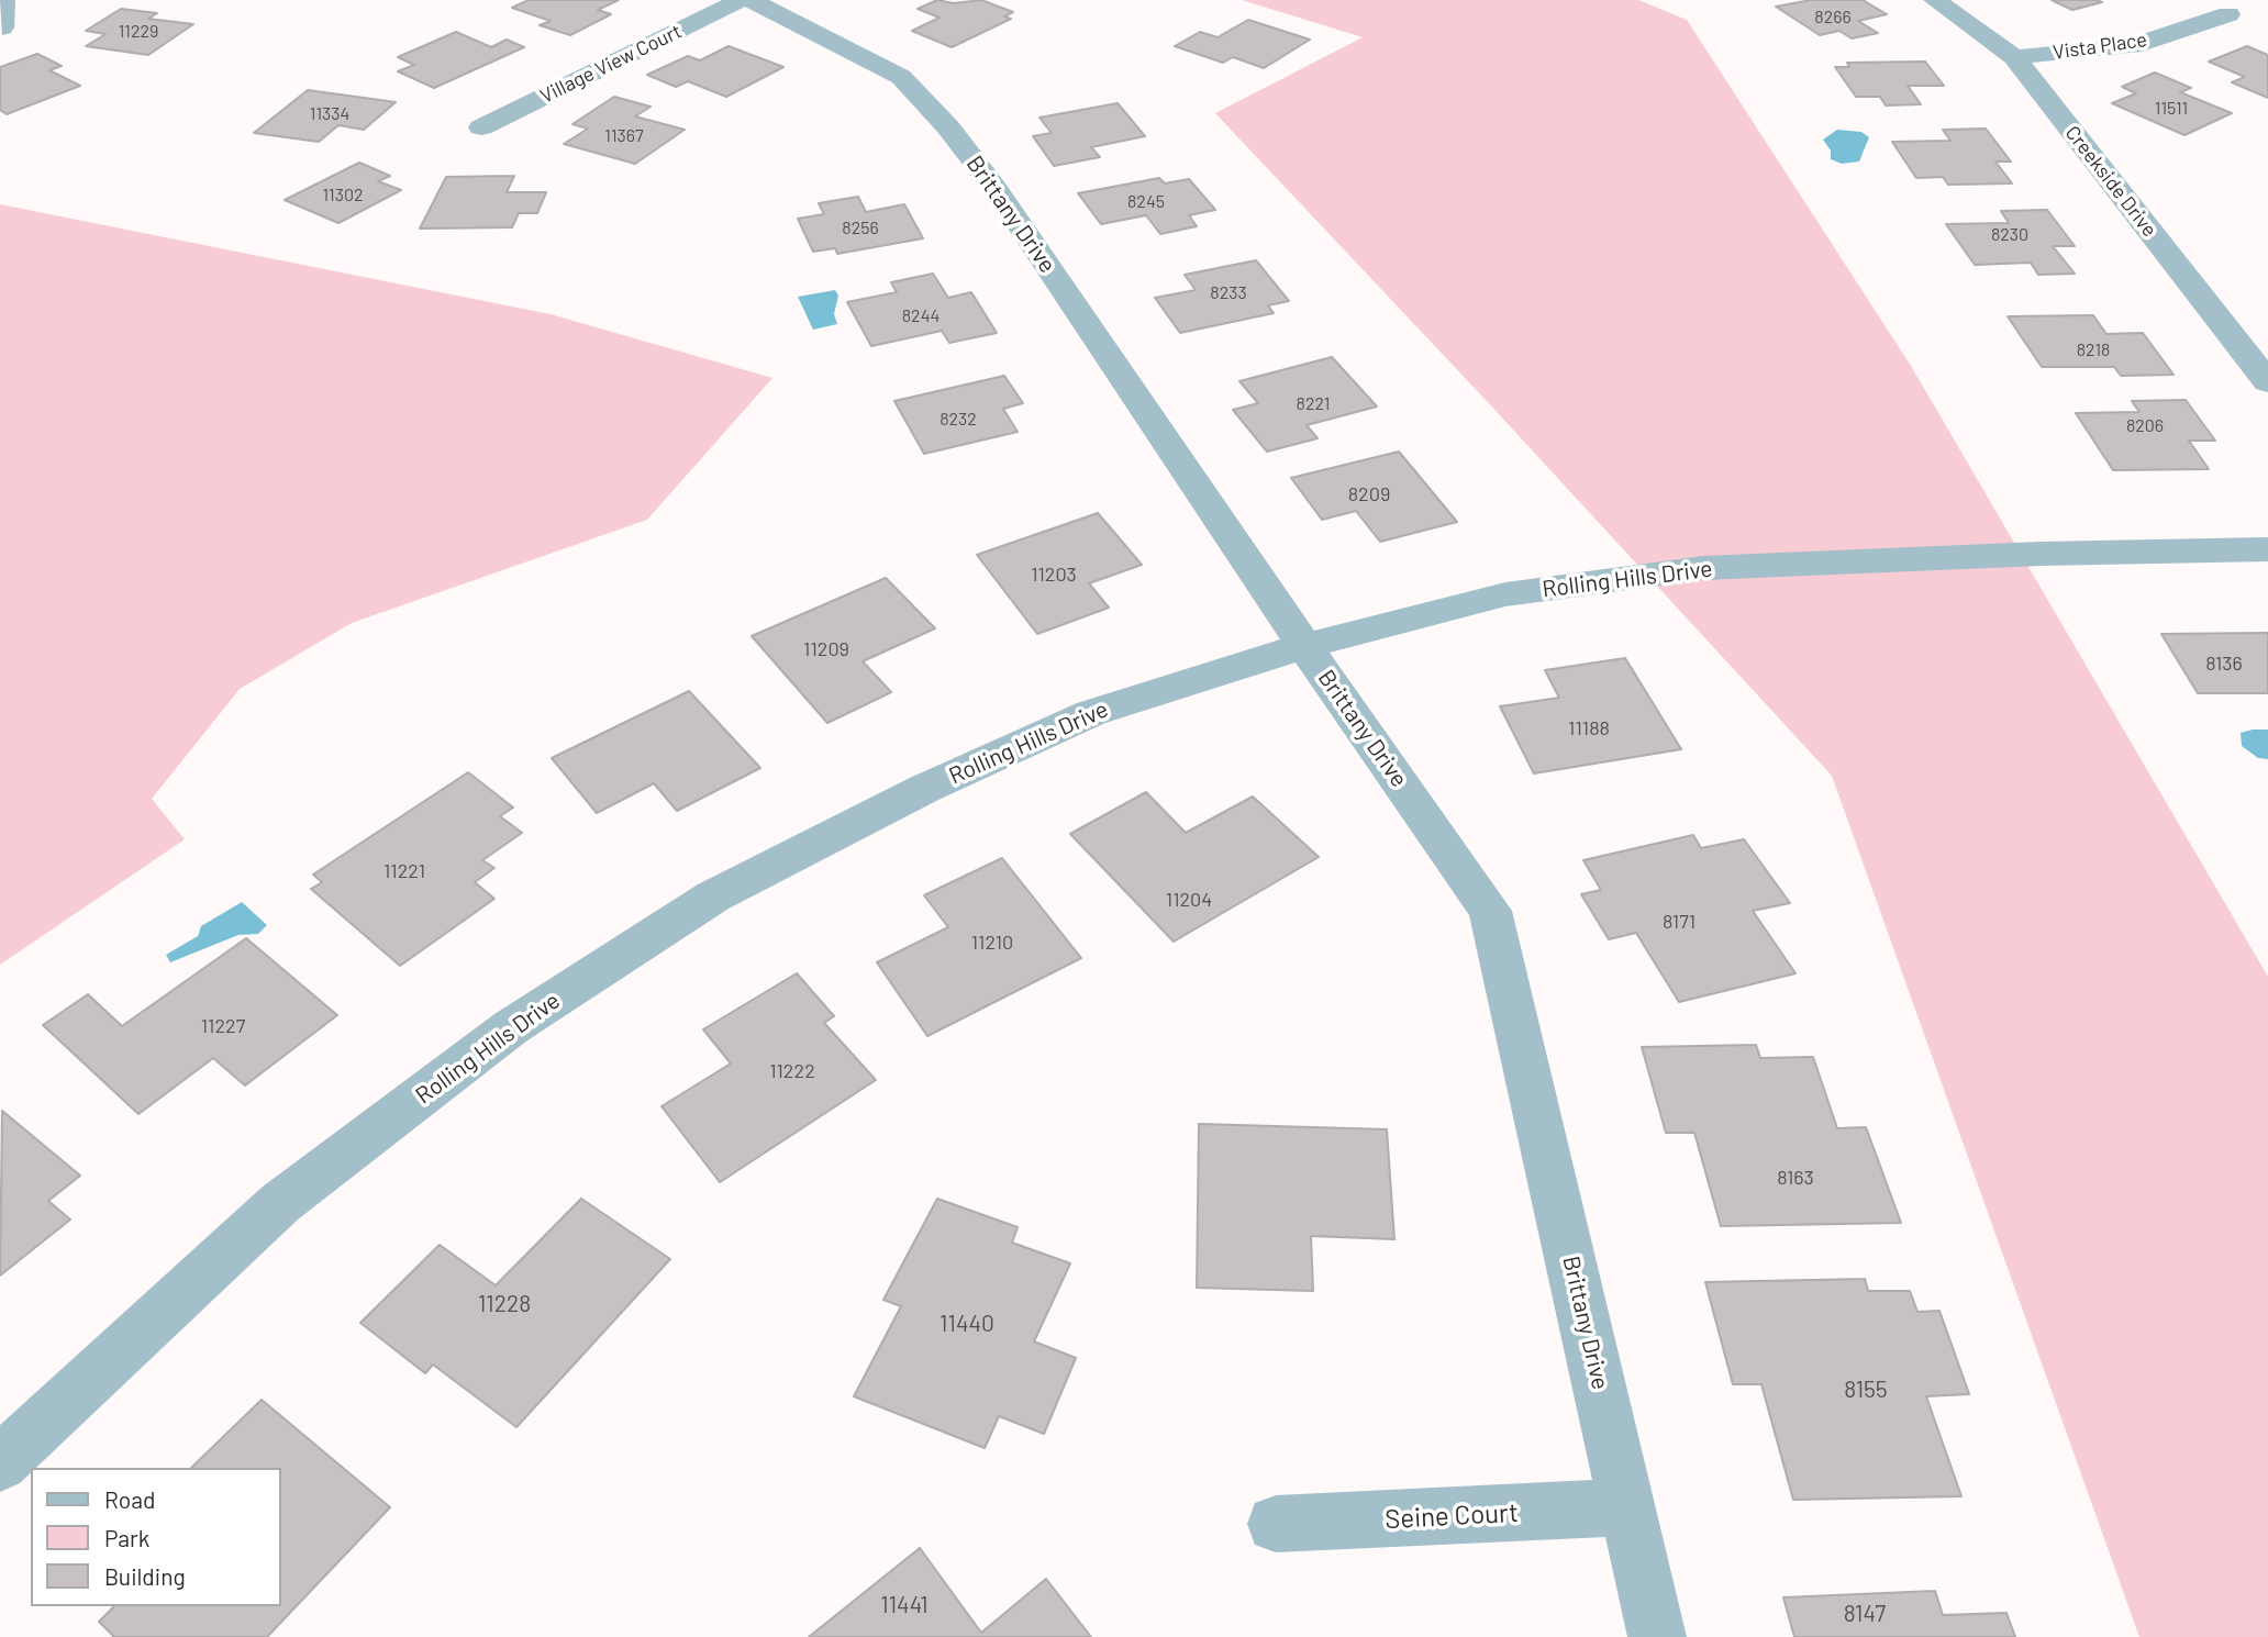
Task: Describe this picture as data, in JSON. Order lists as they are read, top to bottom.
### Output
{
  "streets": {
    "street": [
      "Vista Place",
      "Village View Court",
      "Creekside Drive",
      "Brittany Drive",
      "Rolling Hills Drive",
      "Seine Court"
    ]
  },
  "crossings": [
    ["Vista Place", "Creekside Drive"],
    ["Brittany Drive", "Rolling Hills Drive"],
    ["Brittany Drive", "Seine Court"]
  ],
  "house_numbers": [
    "8266",
    "11229",
    "11511",
    "11334",
    "11367",
    "11302",
    "8245",
    "8256",
    "8230",
    "8233",
    "8244",
    "8218",
    "8221",
    "8232",
    "8206",
    "8209",
    "11203",
    "11209",
    "8136",
    "11188",
    "11221",
    "11204",
    "8171",
    "11210",
    "11227",
    "11222",
    "8163",
    "11228",
    "11440",
    "8155",
    "11441",
    "8147"
  ],
  "legend": ["Road", "Park", "Building"]
}
